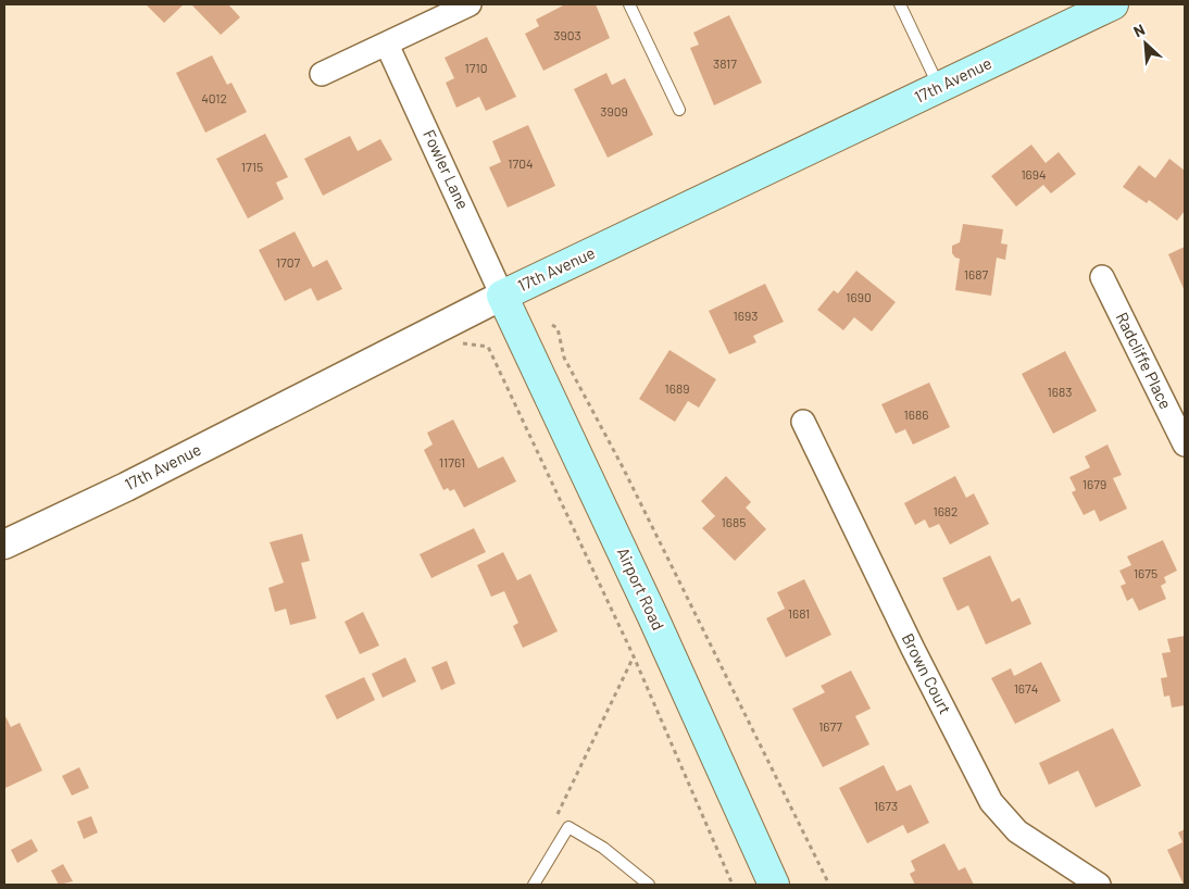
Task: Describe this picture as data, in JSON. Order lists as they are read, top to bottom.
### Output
{
  "streets": {
    "main road": ["17th Avenue", "Airport Road"],
    "street": ["Fowler Lane", "Radcliffe Place", "Brown Court"]
  },
  "crossings": [
    ["17th Avenue", "Fowler Lane"],
    ["17th Avenue", "Airport Road"],
    ["Fowler Lane", "Airport Road"]
  ],
  "house_numbers": [
    "3903",
    "3817",
    "1710",
    "4012",
    "3909",
    "1704",
    "1715",
    "1694",
    "1707",
    "1687",
    "1690",
    "1693",
    "1689",
    "1683",
    "1686",
    "11761",
    "1679",
    "1682",
    "1685",
    "1675",
    "1681",
    "1674",
    "1677",
    "1673"
  ],
  "north": "top left"
}
